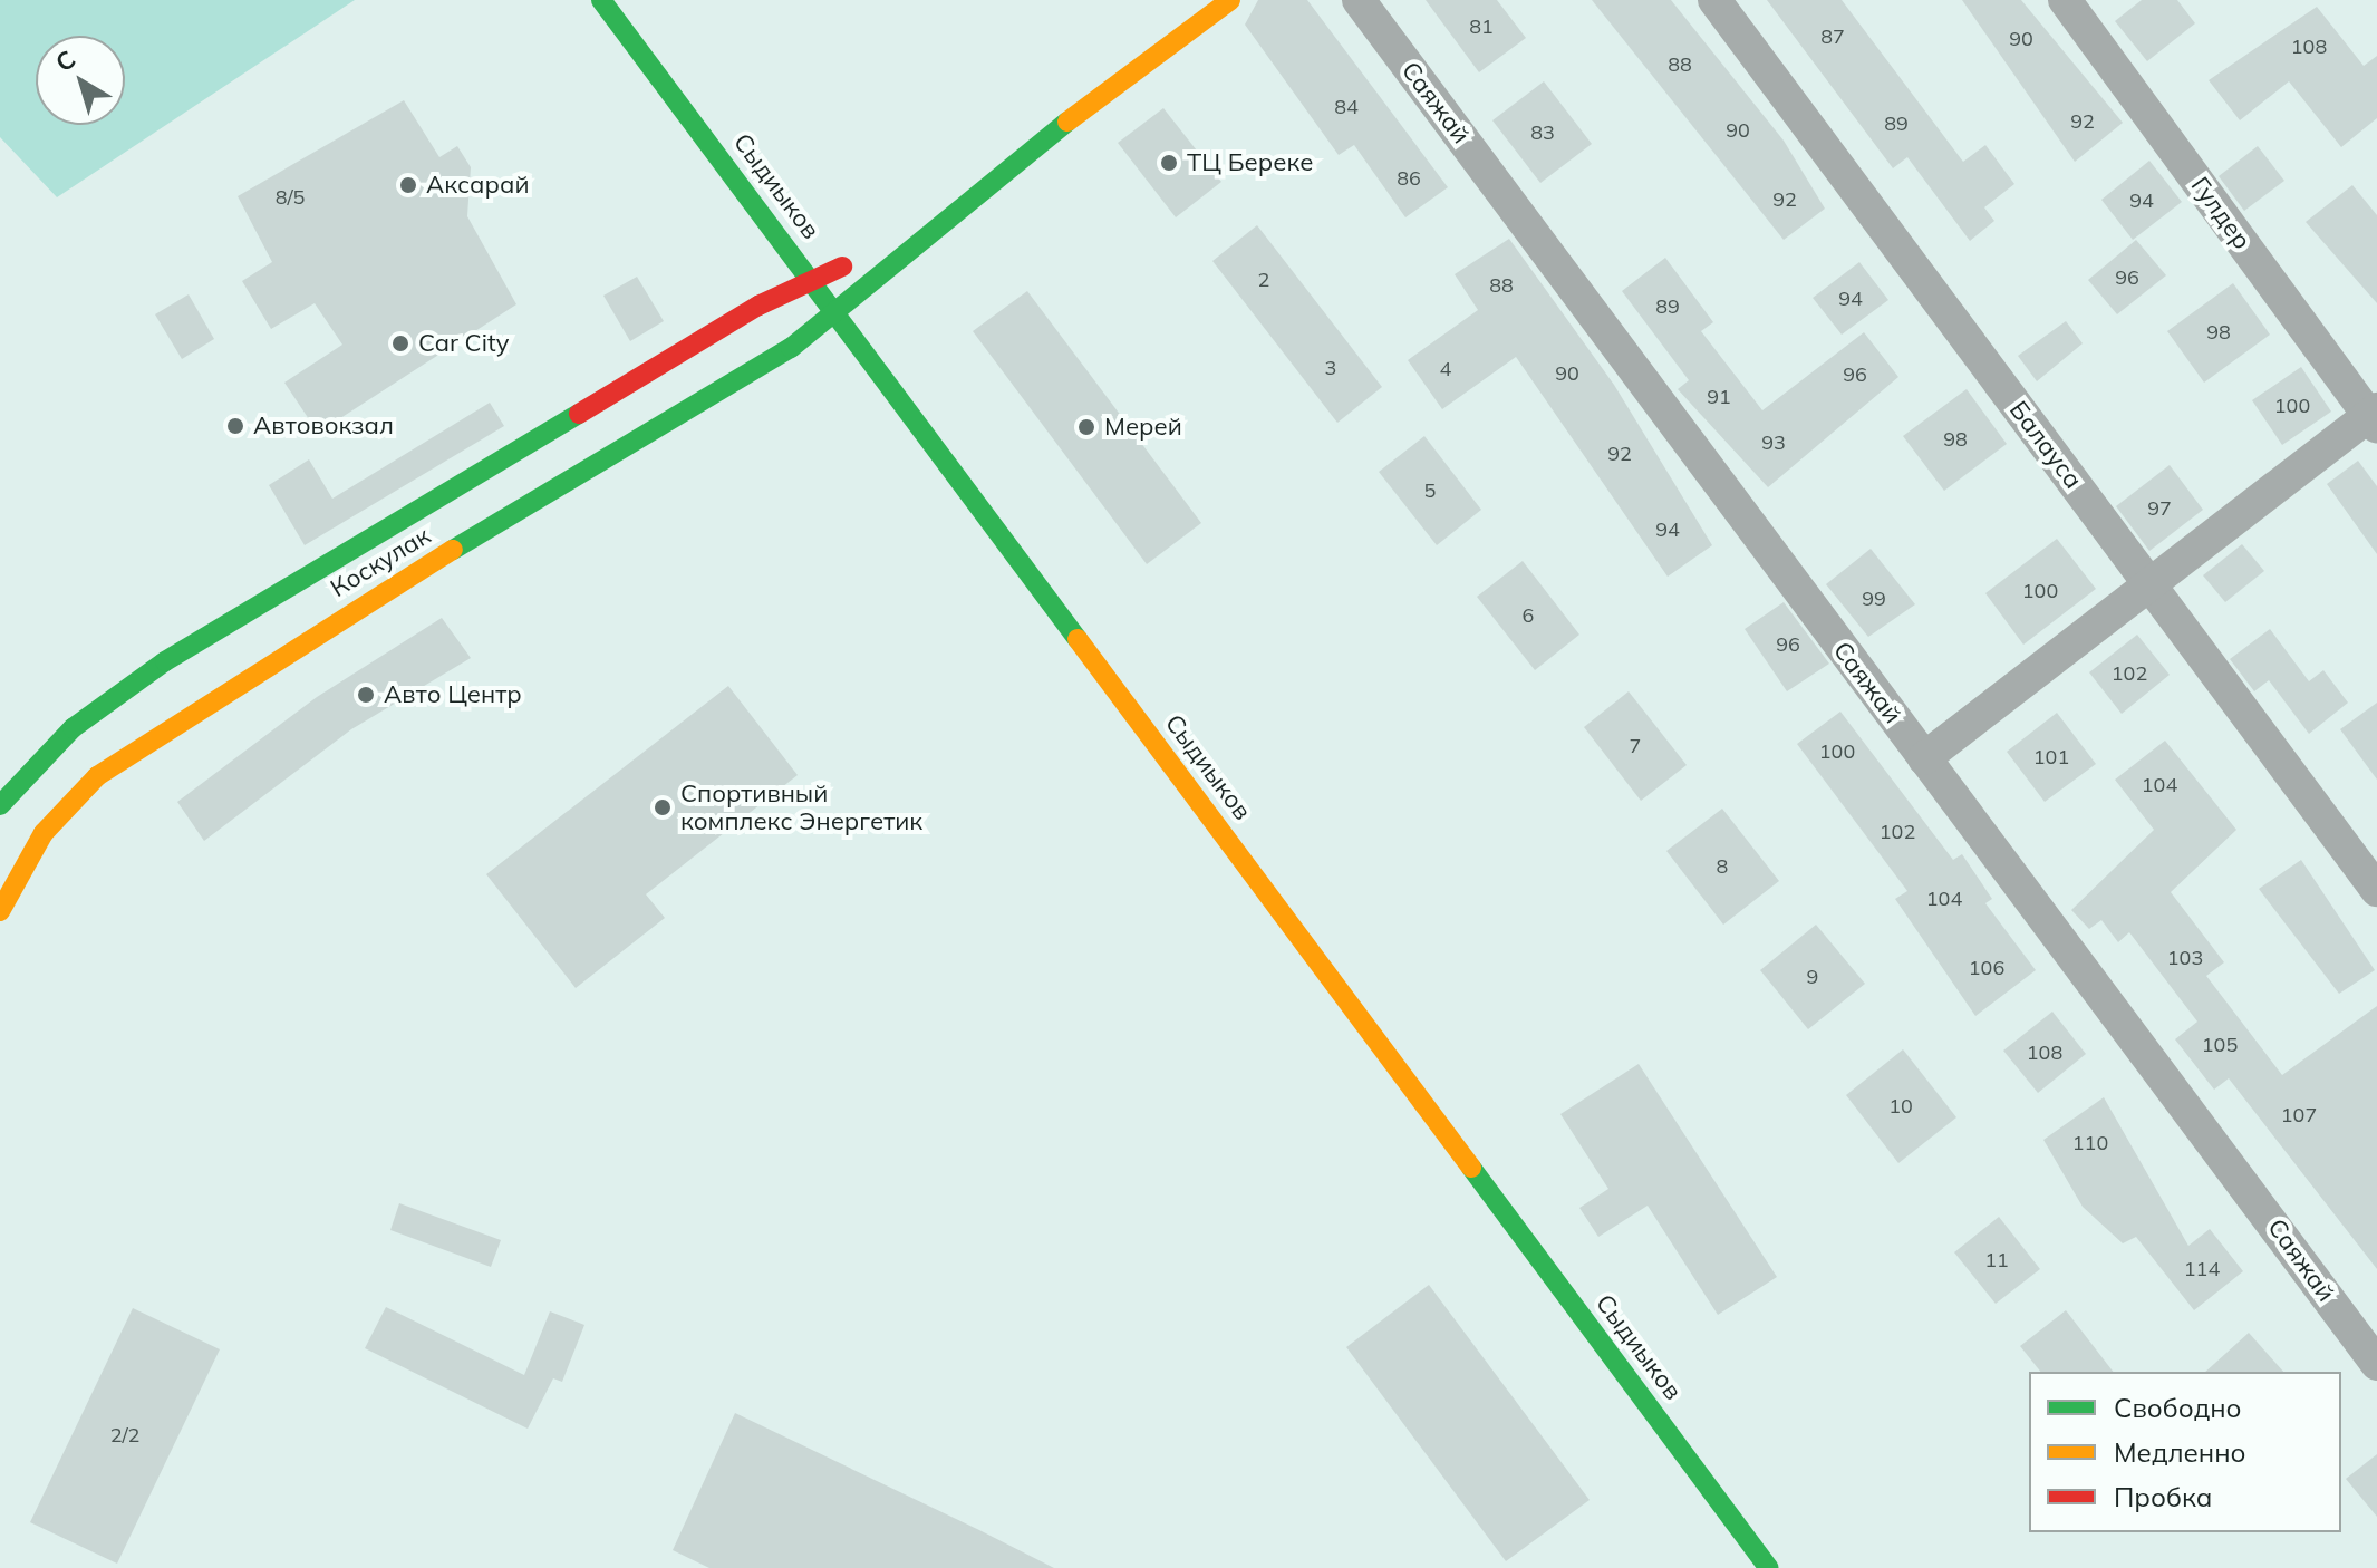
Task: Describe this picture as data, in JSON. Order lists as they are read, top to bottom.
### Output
{
  "streets": {
    "street": [
      "Саяжай",
      "Сыдиыков",
      "Гулдер",
      "Балауса",
      "Коскулак"
    ]
  },
  "crossings": [
    ["Сыдиыков", "Коскулак"]
  ],
  "places": [
    "ТЦ Береке",
    "Аксарай",
    "Car City",
    "Автовокзал",
    "Мерей",
    "Авто Центр",
    "Спортивный комплекс Энергетик"
  ],
  "house_numbers": [
    "81",
    "87",
    "90",
    "108",
    "88",
    "84",
    "92",
    "89",
    "90",
    "83",
    "86",
    "8/5",
    "92",
    "94",
    "96",
    "2",
    "88",
    "94",
    "89",
    "98",
    "3",
    "4",
    "90",
    "96",
    "91",
    "100",
    "98",
    "93",
    "92",
    "5",
    "97",
    "94",
    "100",
    "99",
    "6",
    "96",
    "102",
    "7",
    "100",
    "101",
    "104",
    "102",
    "8",
    "104",
    "103",
    "106",
    "9",
    "105",
    "108",
    "10",
    "107",
    "110",
    "11",
    "114",
    "2/2"
  ],
  "legend": ["Свободно", "Медленно", "Пробка"],
  "north": "top left"
}
